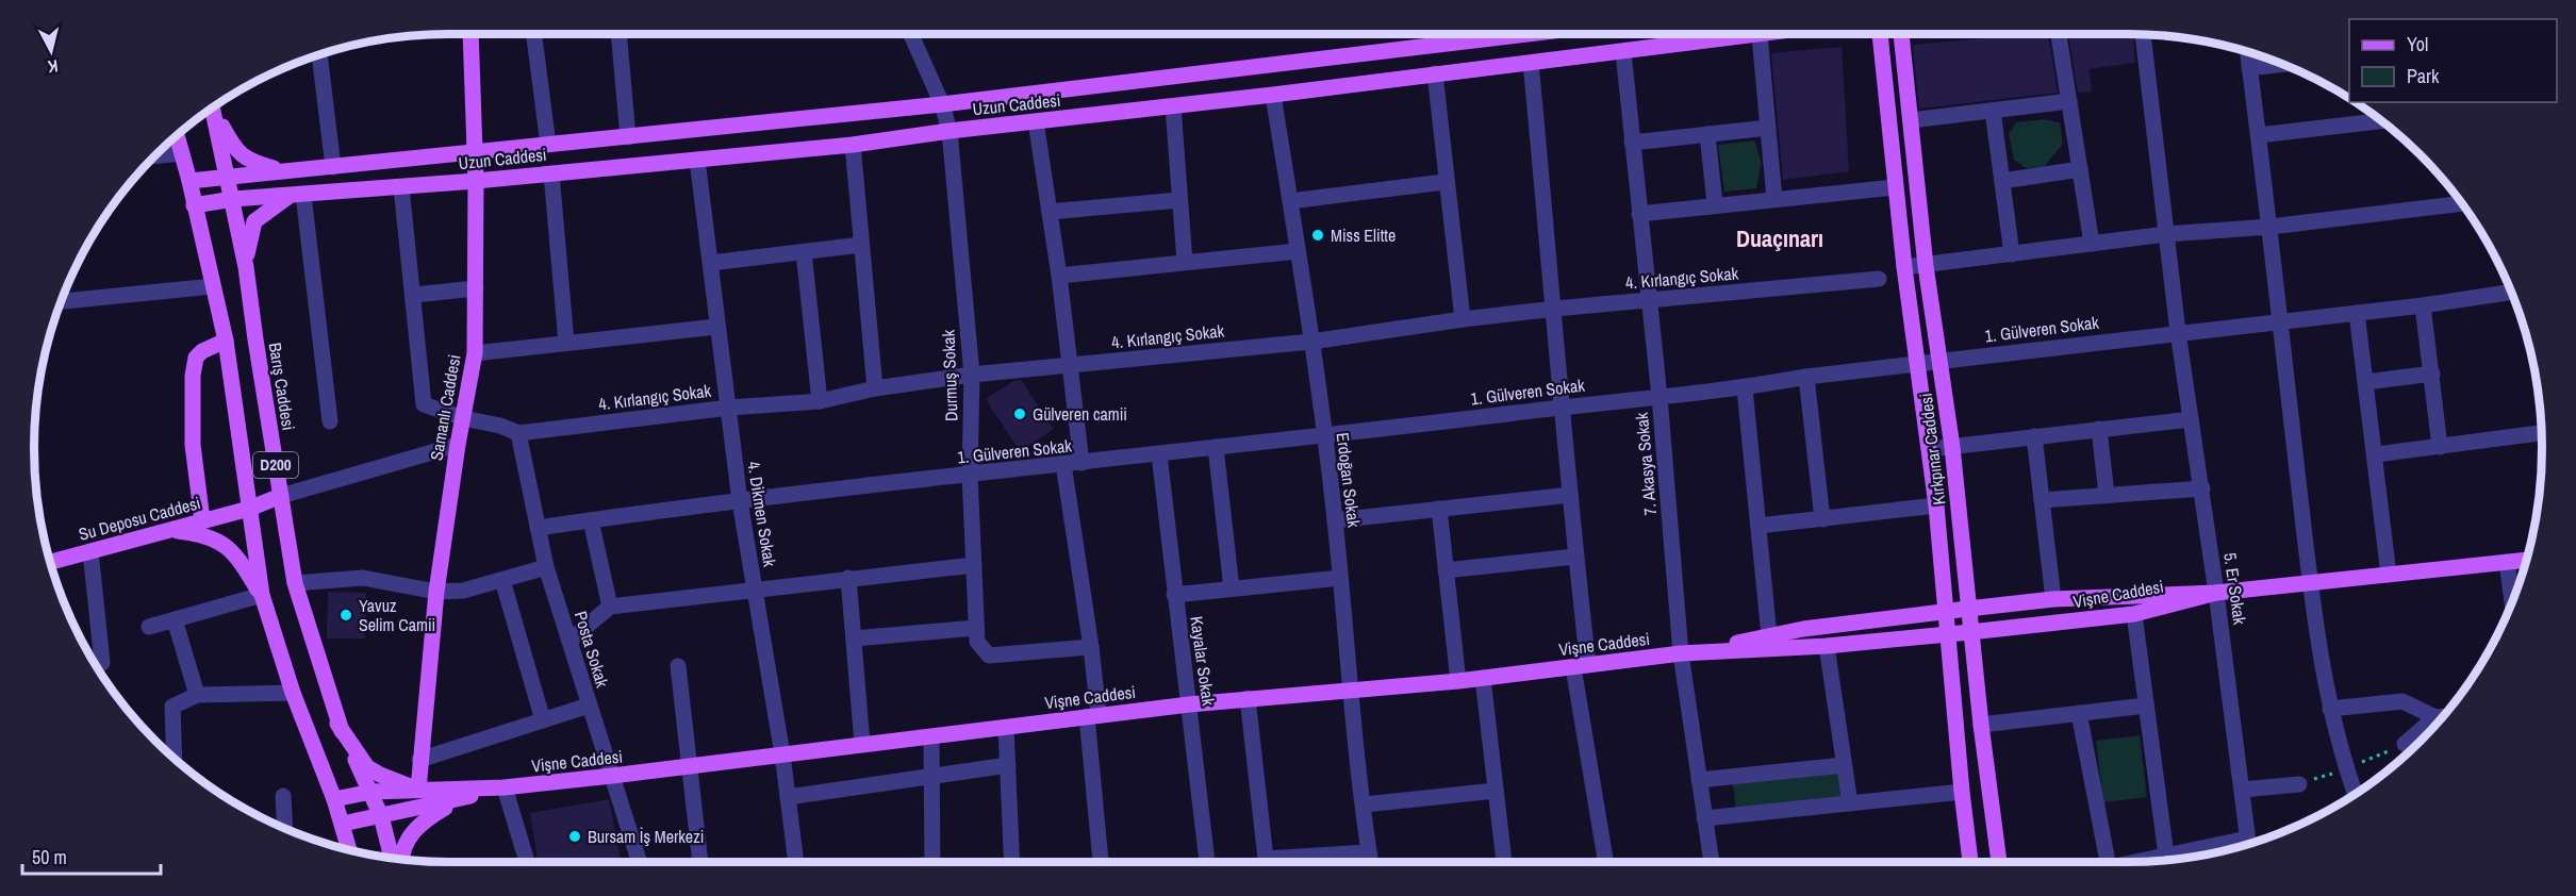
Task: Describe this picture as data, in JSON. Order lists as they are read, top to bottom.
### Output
{
  "streets": {
    "main road": [
      "Uzun Caddesi",
      "Barış Caddesi",
      "Samanlı Caddesi",
      "Kırkpınar Caddesi",
      "D200",
      "Su Deposu Caddesi",
      "Vişne Caddesi"
    ],
    "street": [
      "4. Kırlangıç Sokak",
      "1. Gülveren Sokak",
      "Durmuş Sokak",
      "7. Akasya Sokak",
      "Erdoğan Sokak",
      "4. Dikmen Sokak",
      "5. Er Sokak",
      "Posta Sokak",
      "Kayalar Sokak"
    ]
  },
  "crossings": [
    ["Uzun Caddesi", "Durmuş Sokak"],
    ["Uzun Caddesi", "Barış Caddesi"],
    ["Uzun Caddesi", "Samanlı Caddesi"],
    ["Uzun Caddesi", "7. Akasya Sokak"],
    ["Uzun Caddesi", "D200"],
    ["Uzun Caddesi", "Erdoğan Sokak"],
    ["Uzun Caddesi", "4. Dikmen Sokak"],
    ["4. Kırlangıç Sokak", "Durmuş Sokak"],
    ["4. Kırlangıç Sokak", "Samanlı Caddesi"],
    ["4. Kırlangıç Sokak", "7. Akasya Sokak"],
    ["4. Kırlangıç Sokak", "Erdoğan Sokak"],
    ["4. Kırlangıç Sokak", "4. Dikmen Sokak"],
    ["4. Kırlangıç Sokak", "Posta Sokak"],
    ["1. Gülveren Sokak", "Durmuş Sokak"],
    ["1. Gülveren Sokak", "Kırkpınar Caddesi"],
    ["1. Gülveren Sokak", "7. Akasya Sokak"],
    ["1. Gülveren Sokak", "Erdoğan Sokak"],
    ["1. Gülveren Sokak", "4. Dikmen Sokak"],
    ["1. Gülveren Sokak", "5. Er Sokak"],
    ["1. Gülveren Sokak", "Posta Sokak"],
    ["1. Gülveren Sokak", "Kayalar Sokak"],
    ["Barış Caddesi", "D200"],
    ["Barış Caddesi", "Su Deposu Caddesi"],
    ["Kırkpınar Caddesi", "Vişne Caddesi"],
    ["7. Akasya Sokak", "Vişne Caddesi"],
    ["D200", "Su Deposu Caddesi"],
    ["Erdoğan Sokak", "Vişne Caddesi"],
    ["4. Dikmen Sokak", "Vişne Caddesi"],
    ["5. Er Sokak", "Vişne Caddesi"],
    ["Vişne Caddesi", "Posta Sokak"],
    ["Vişne Caddesi", "Kayalar Sokak"]
  ],
  "districts": ["Duaçınarı"],
  "places": [
    "Miss Elitte",
    "Gülveren camii",
    "Yavuz Selim Camii",
    "Bursam İş Merkezi"
  ],
  "legend": ["Yol", "Park"],
  "scale_bar": "50 m",
  "north": "bottom"
}
